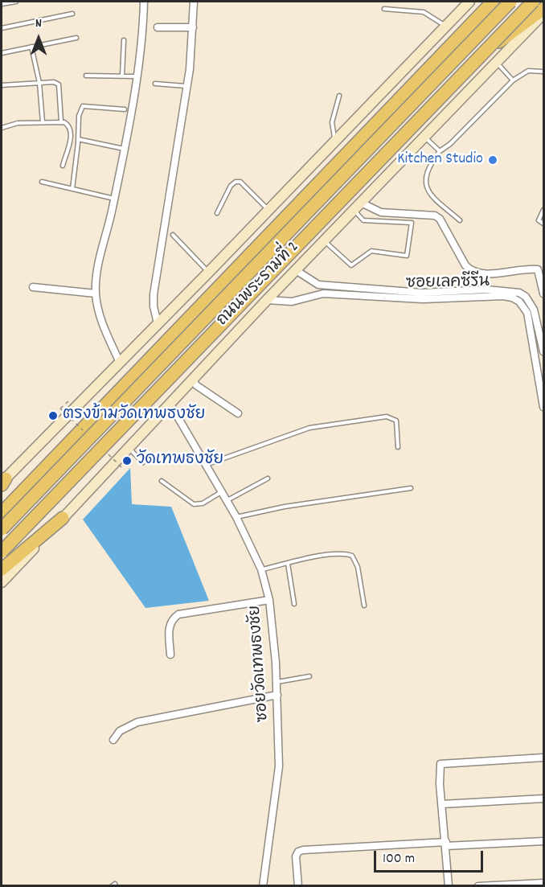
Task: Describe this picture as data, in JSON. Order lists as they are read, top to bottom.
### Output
{
  "streets": {
    "highway": ["ถนนพระรามที่ 2"],
    "street": ["ซอยเลคซีรีน", "ซอยวัดเทพธงชัย"]
  },
  "crossings": [
    ["ซอยเลคซีรีน", "ถนนพระรามที่ 2"],
    ["ถนนพระรามที่ 2", "ซอยวัดเทพธงชัย"]
  ],
  "places": ["Kitchen Studio", "ตรงข้ามวัดเทพธงชัย", "วัดเทพธงชัย"],
  "scale_bar": "100 m",
  "north": "top"
}
